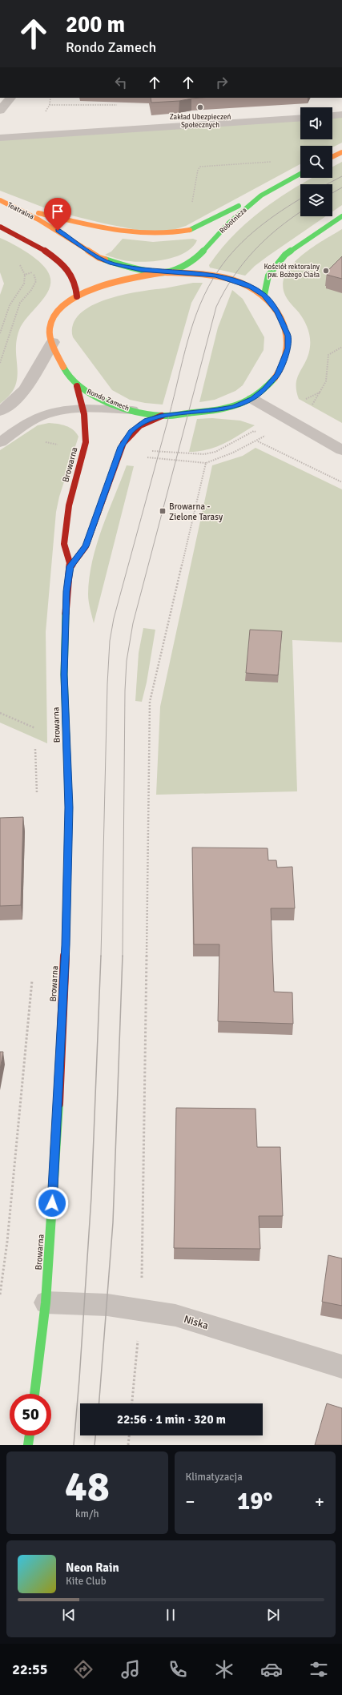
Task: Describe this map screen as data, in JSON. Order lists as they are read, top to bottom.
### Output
{
  "streets": {
    "main road": [
      "Teatralna",
      "Robotnicza",
      "Rondo Zamech",
      "Browarna"
    ],
    "street": ["Niska"]
  },
  "crossings": [
    ["Teatralna", "Robotnicza"],
    ["Teatralna", "Rondo Zamech"],
    ["Robotnicza", "Rondo Zamech"],
    ["Rondo Zamech", "Browarna"],
    ["Browarna", "Niska"]
  ],
  "places": {
    "other": ["Zakład Ubezpieczeń Społecznych", "Kościół rektoralny pw. Bożego Ciała"],
    "transit": ["Browarna - Zielone Tarasy"]
  },
  "page": {
    "turn": ["200 m", "Rondo Zamech"],
    "limit": "50",
    "trip": "22:56 · 1 min · 320 m",
    "tile": [
      ["48", "km/h"],
      "Klimatyzacja"
    ],
    "heat": ["−", "19°", "+"],
    "song": ["Neon Rain", "Kite Club"],
    "tabs": "22:55"
  }
}
